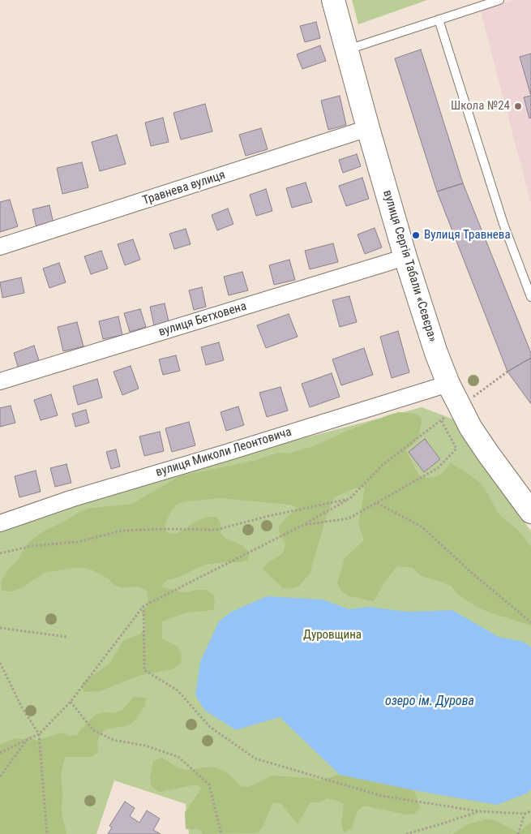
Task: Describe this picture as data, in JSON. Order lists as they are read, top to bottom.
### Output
{
  "streets": {
    "main road": ["вулиця Сергія Табали «Сєвєра»"],
    "street": ["Травнева вулиця", "вулиця Бетховена", "вулиця Миколи Леонтовича"]
  },
  "crossings": [
    ["Травнева вулиця", "вулиця Сергія Табали «Сєвєра»"],
    ["вулиця Сергія Табали «Сєвєра»", "вулиця Бетховена"],
    ["вулиця Сергія Табали «Сєвєра»", "вулиця Миколи Леонтовича"]
  ],
  "water": ["озеро ім. Дурова"],
  "parks": ["Дуровщина"],
  "places": ["Школа №24", "Вулиця Травнева"]
}
